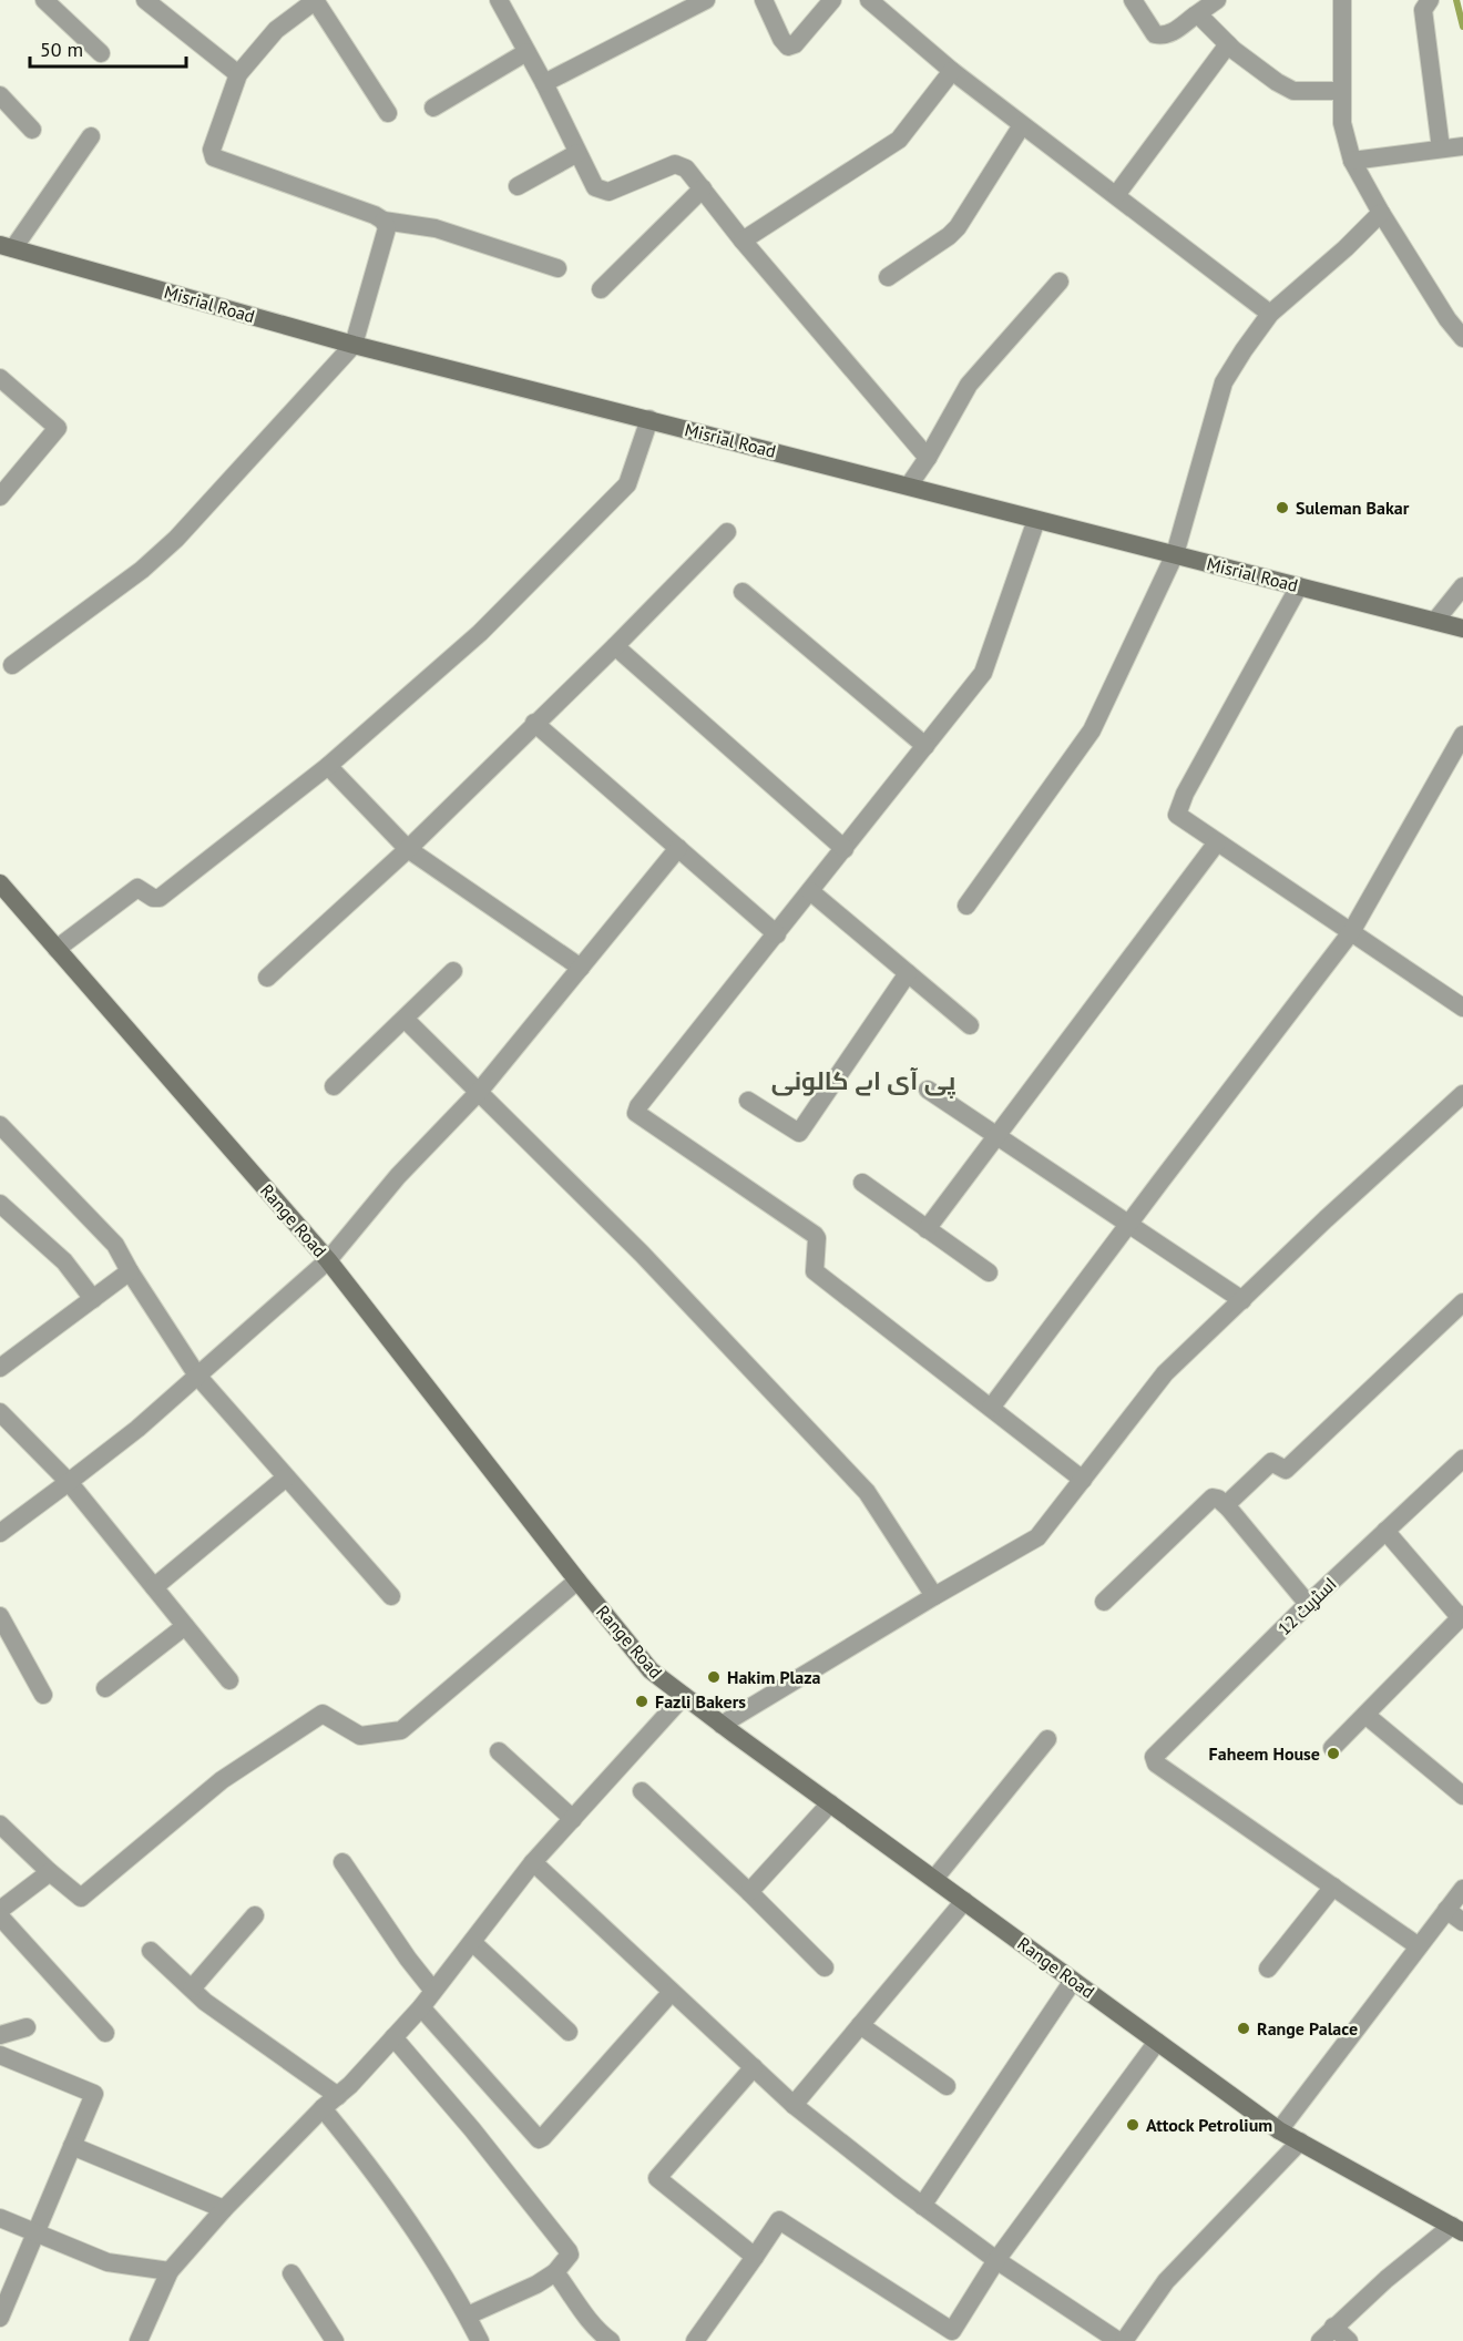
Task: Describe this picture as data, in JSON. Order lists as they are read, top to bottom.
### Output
{
  "streets": {
    "main road": ["Misrial Road", "Range Road"],
    "street": ["اسٹریٹ 12"]
  },
  "districts": ["پی آی اے کالونی"],
  "places": [
    "Suleman Bakar",
    "Hakim Plaza",
    "Fazli Bakers",
    "Faheem House",
    "Range Palace",
    "Attock Petrolium"
  ],
  "scale_bar": "50 m"
}
